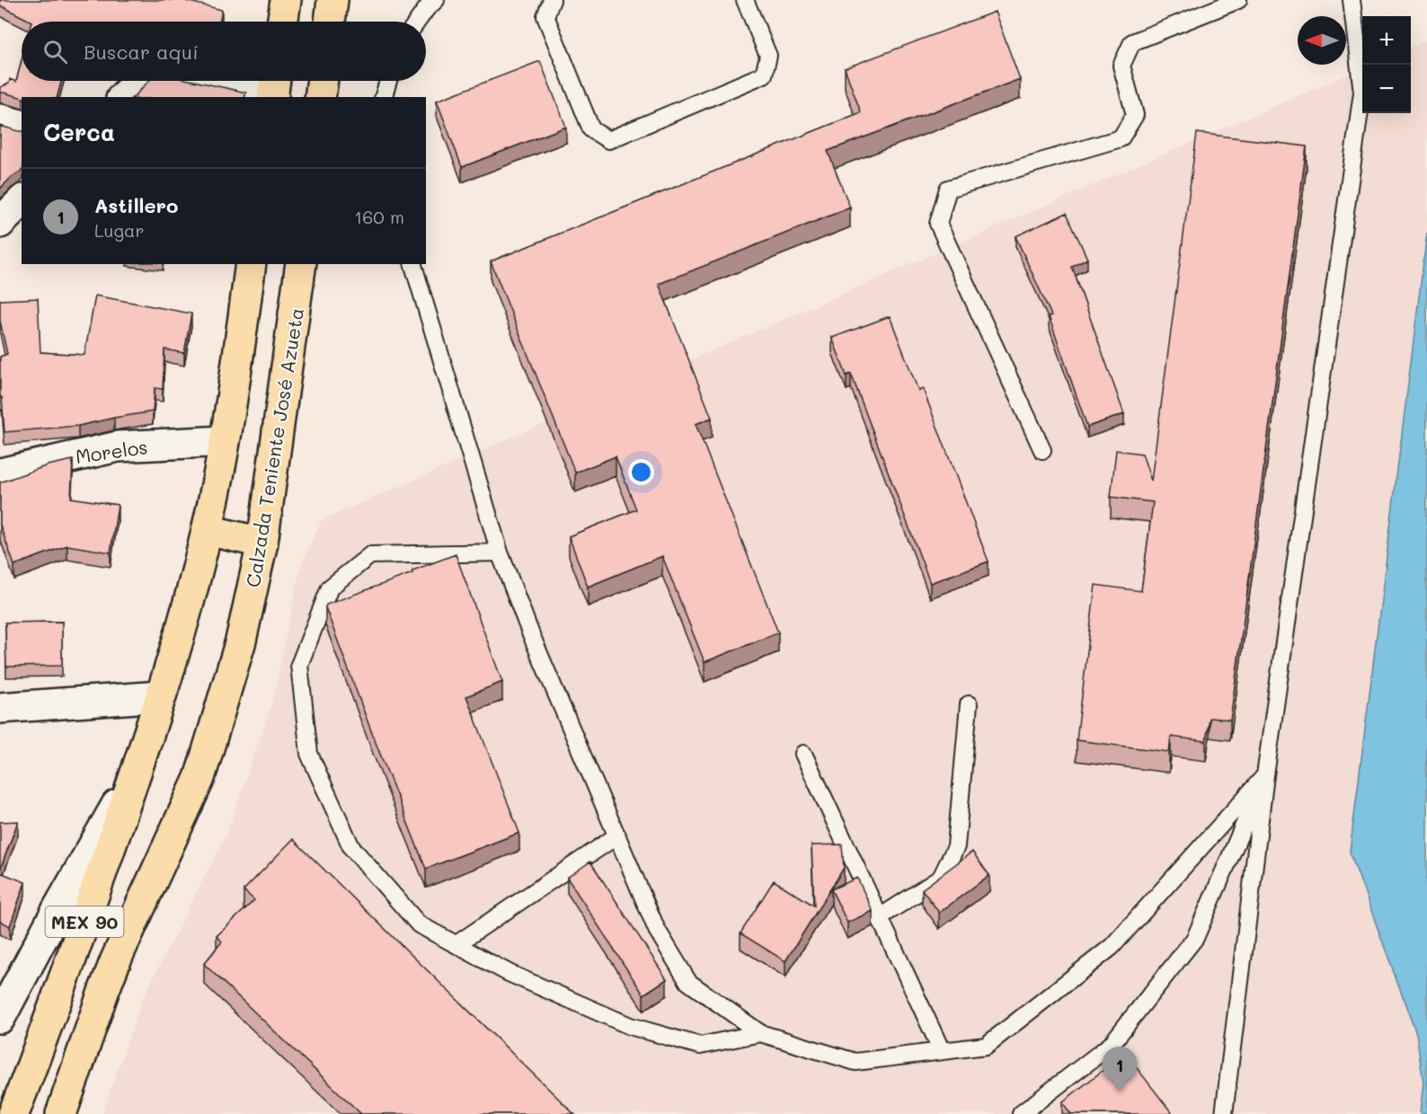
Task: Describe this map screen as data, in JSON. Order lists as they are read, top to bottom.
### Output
{
  "streets": {
    "main road": ["Calzada Teniente José Azueta", "MEX 90"],
    "street": ["Morelos"]
  },
  "north": "left",
  "page": {
    "map_buttons": ["+", "−"],
    "search": "Buscar aquí",
    "heading": "Cerca",
    "list": [
      {
        "mark": "1",
        "name": "Astillero",
        "note": "Lugar",
        "value": "160 m"
      }
    ],
    "pins": "1"
  }
}
